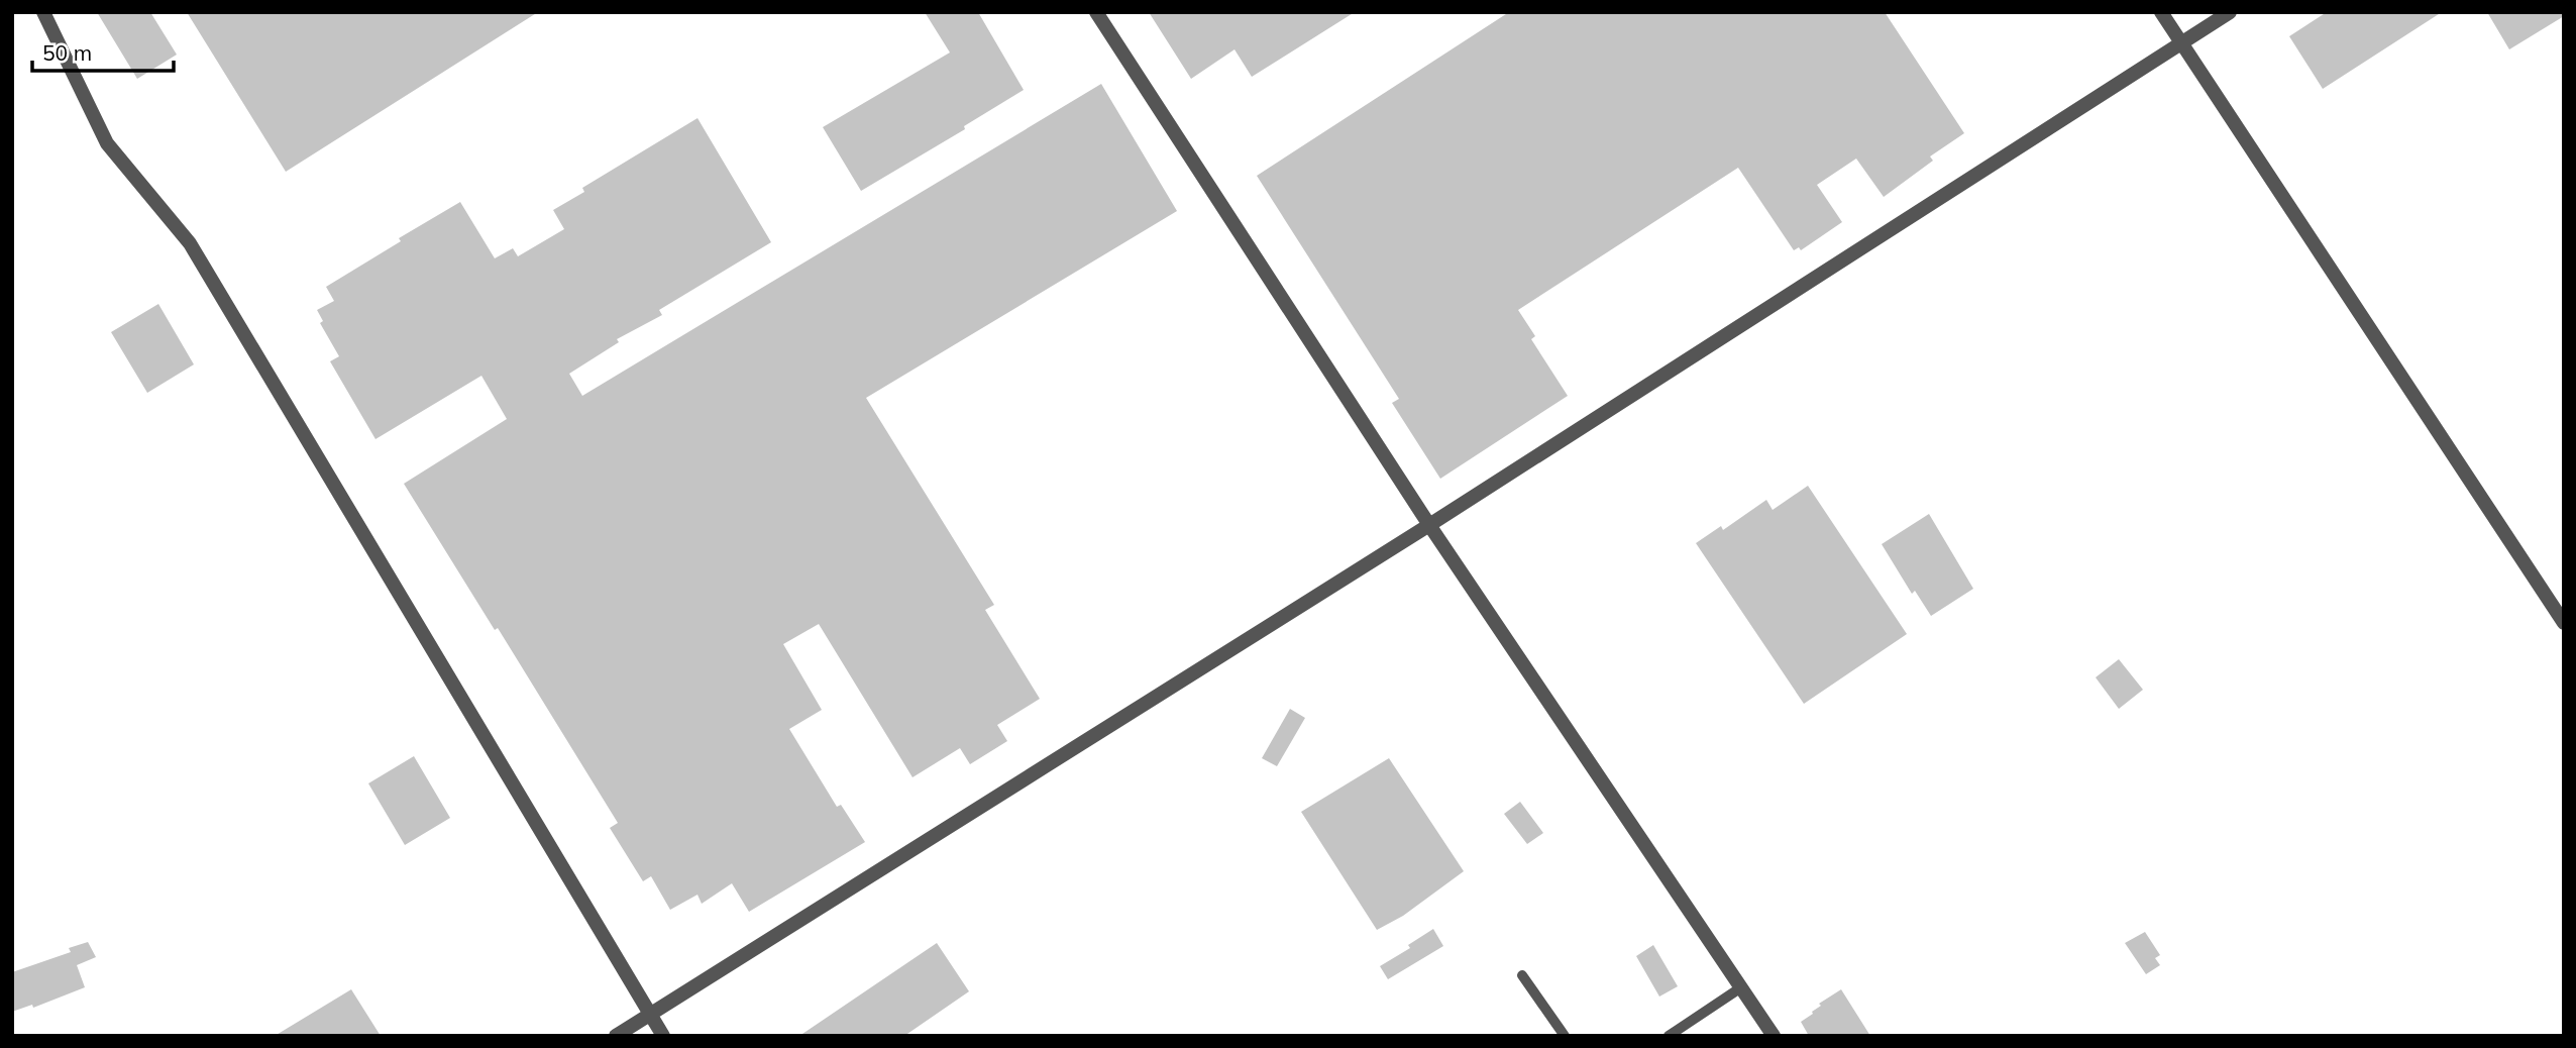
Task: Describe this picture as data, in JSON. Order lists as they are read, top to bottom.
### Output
{
  "scale_bar": "50 m"
}
